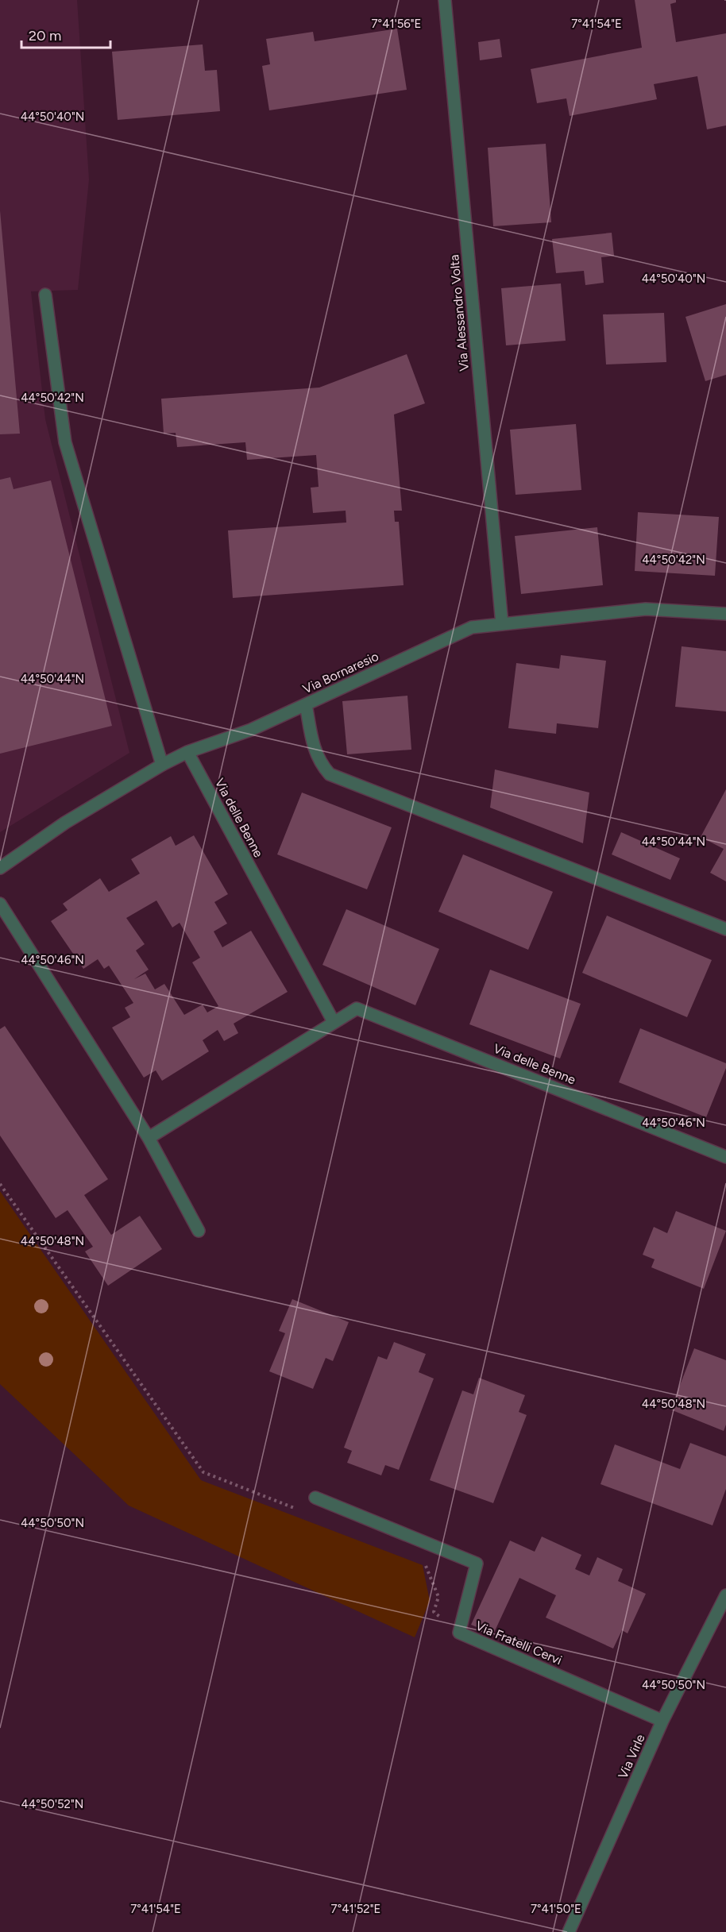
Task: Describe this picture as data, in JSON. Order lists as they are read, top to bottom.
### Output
{
  "streets": {
    "street": [
      "Via Alessandro Volta",
      "Via Bornaresio",
      "Via delle Benne",
      "Via Fratelli Cervi",
      "Via Virle"
    ]
  },
  "crossings": [
    ["Via Alessandro Volta", "Via Bornaresio"],
    ["Via Bornaresio", "Via delle Benne"],
    ["Via Fratelli Cervi", "Via Virle"]
  ],
  "scale_bar": "20 m",
  "coordinates": [
    "7°41'56\"E",
    "7°41'54\"E",
    "44°50'40\"N",
    "44°50'42\"N",
    "44°50'44\"N",
    "44°50'46\"N",
    "44°50'48\"N",
    "44°50'50\"N",
    "44°50'52\"N",
    "7°41'52\"E",
    "7°41'50\"E"
  ]
}
